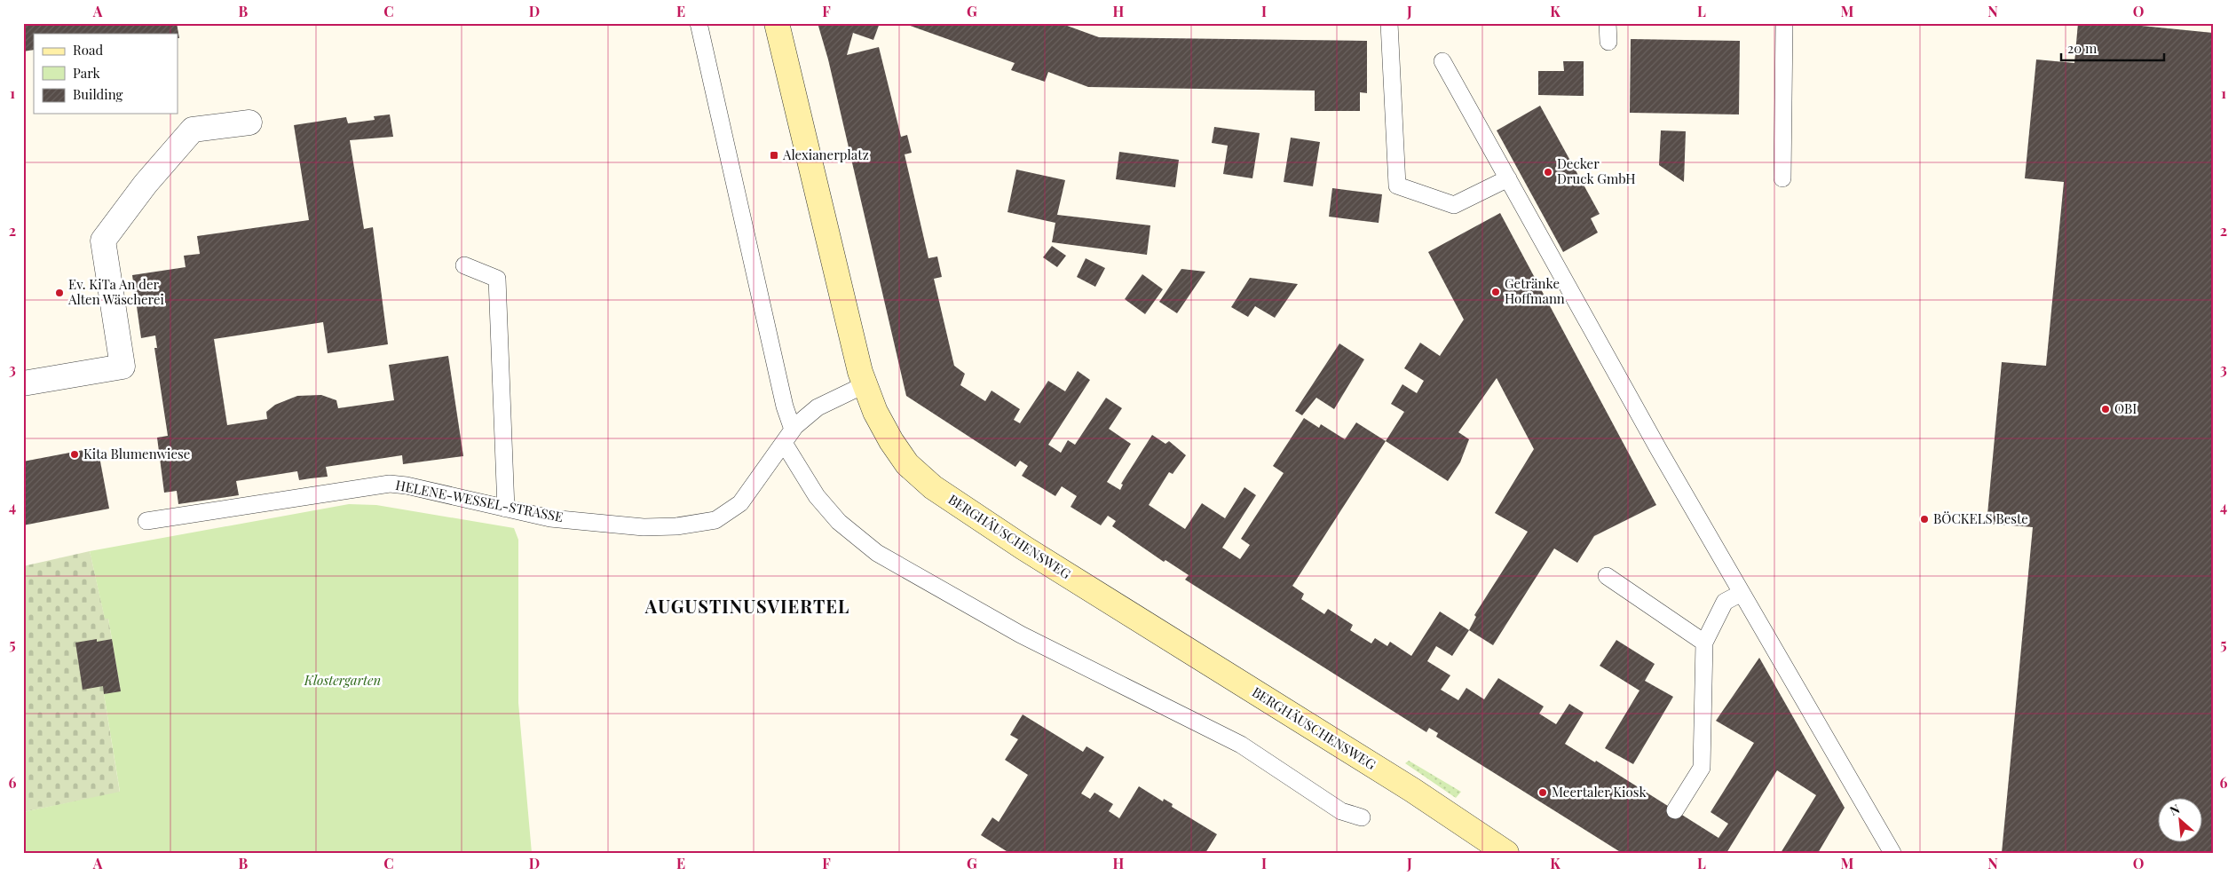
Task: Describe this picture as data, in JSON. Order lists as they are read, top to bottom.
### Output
{
  "streets": {
    "main road": ["BERGHÄUSCHENSWEG"],
    "lane": ["HELENE-WESSEL-STRASSE"]
  },
  "crossings": [
    ["HELENE-WESSEL-STRASSE", "BERGHÄUSCHENSWEG"]
  ],
  "districts": ["AUGUSTINUSVIERTEL"],
  "parks": ["Klostergarten"],
  "places": {
    "transit": ["Alexianerplatz"],
    "other": [
      "Decker Druck GmbH",
      "Getränke Hoffmann",
      "Ev. KiTa An der Alten Wäscherei",
      "OBI",
      "Kita Blumenwiese",
      "BÖCKELS Beste",
      "Meertaler Kiosk"
    ]
  },
  "legend": ["Road", "Park", "Building"],
  "scale_bar": "20 m",
  "north": "top left",
  "grid": {
    "columns": [
      "A",
      "B",
      "C",
      "D",
      "E",
      "F",
      "G",
      "H",
      "I",
      "J",
      "K",
      "L",
      "M",
      "N",
      "O"
    ],
    "rows": [
      "1",
      "2",
      "3",
      "4",
      "5",
      "6"
    ]
  }
}
